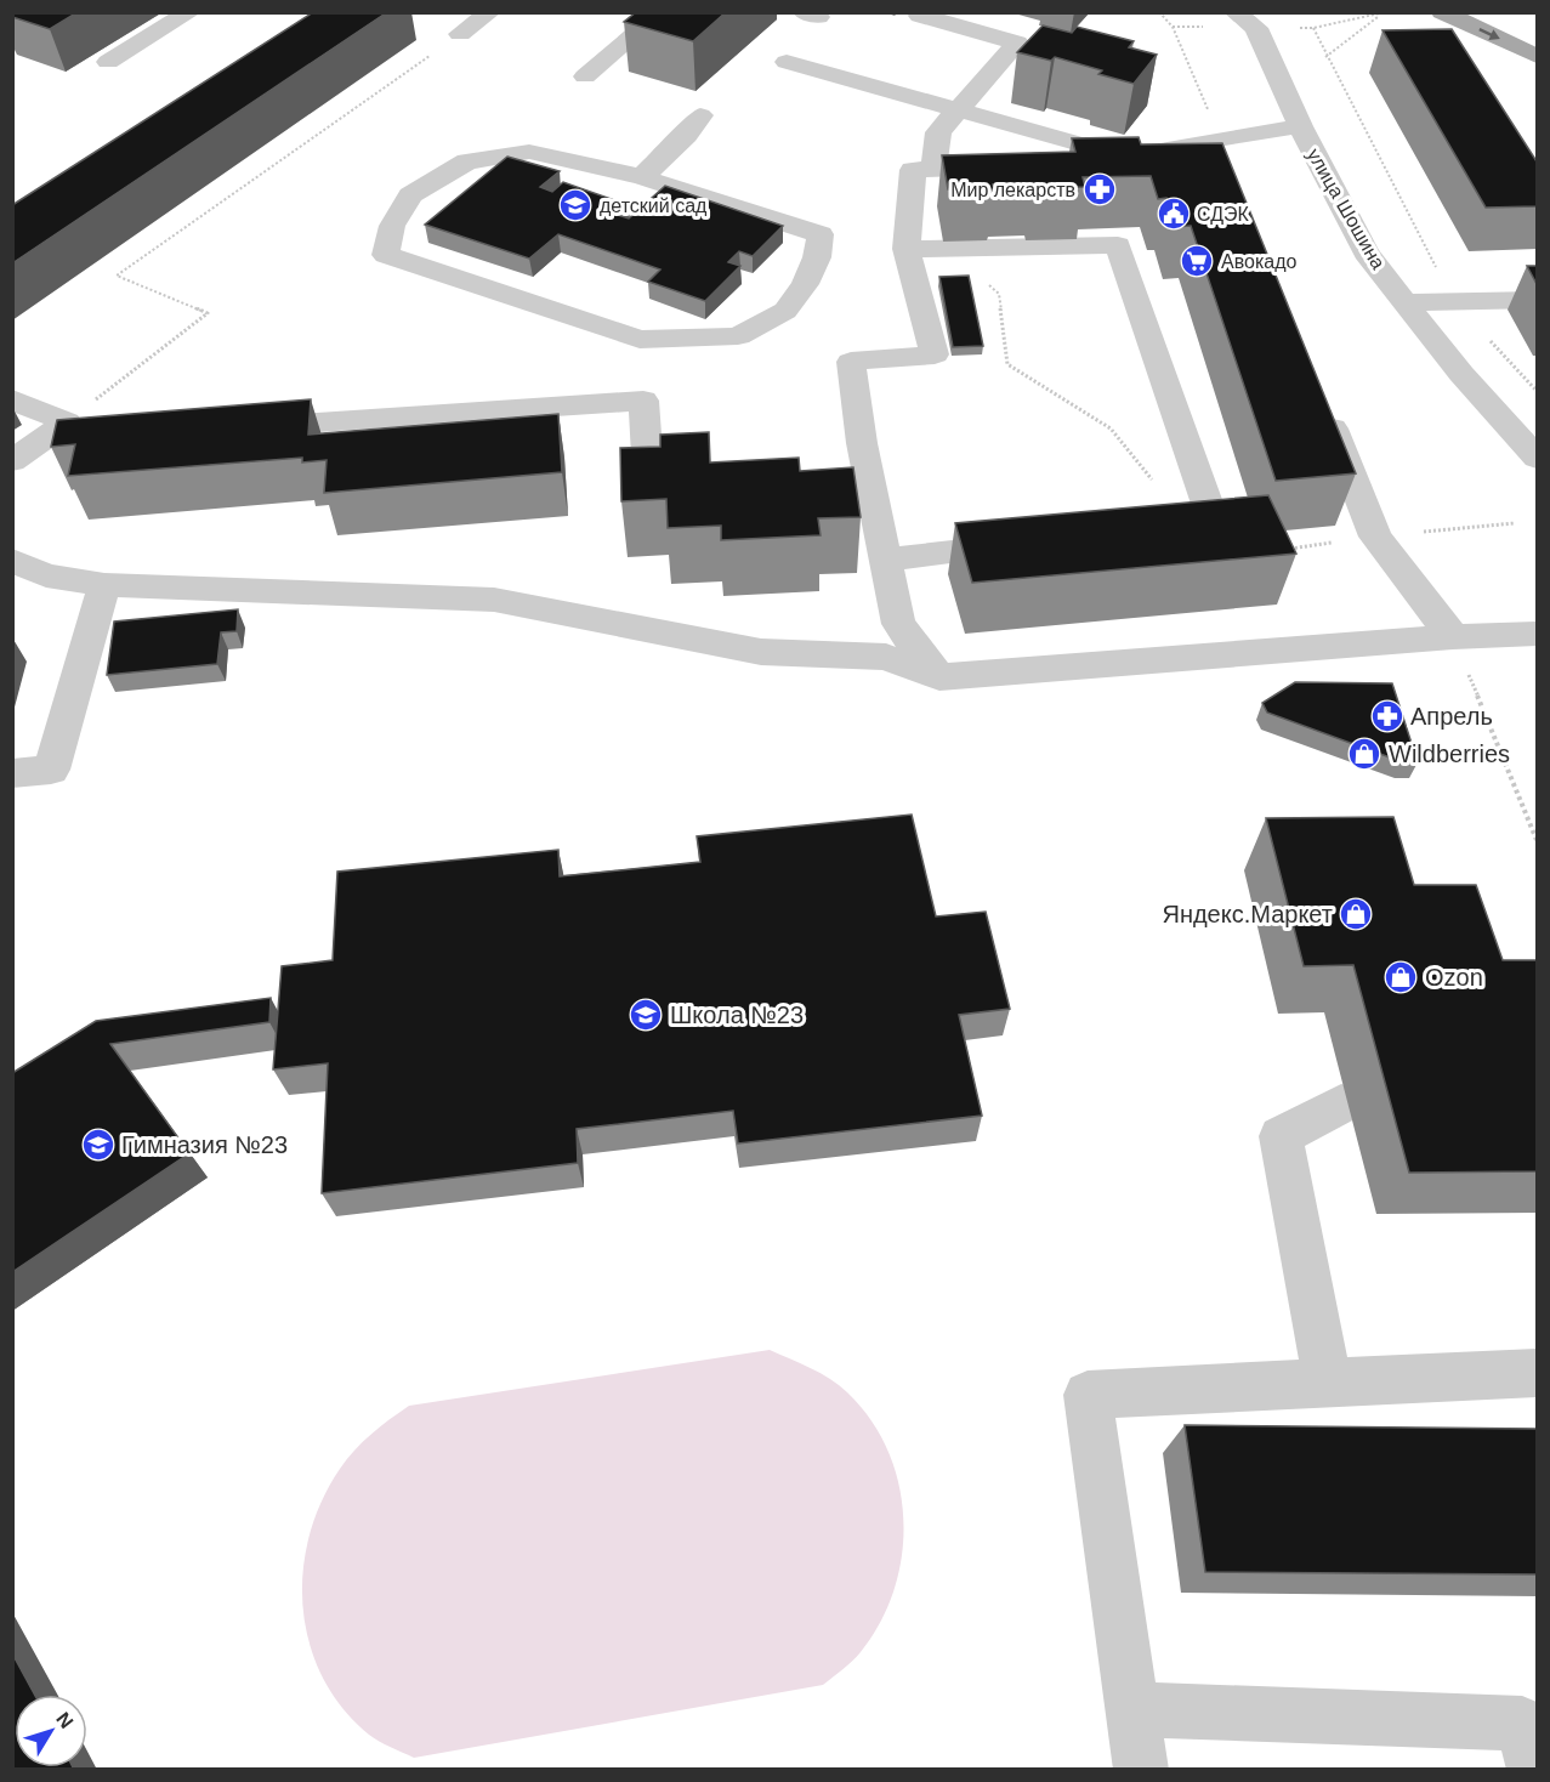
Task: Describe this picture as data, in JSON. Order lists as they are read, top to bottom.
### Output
{
  "streets": {
    "street": ["улица Шошина"]
  },
  "places": {
    "pharmacy": ["Мир лекарств", "Апрель"],
    "school or university": ["детский сад", "Школа №23", "Гимназия №23"],
    "public building": ["СДЭК"],
    "supermarket": ["Авокадо"],
    "shop": ["Wildberries", "Яндекс.Маркет", "Ozon"]
  },
  "north": "top right"
}
